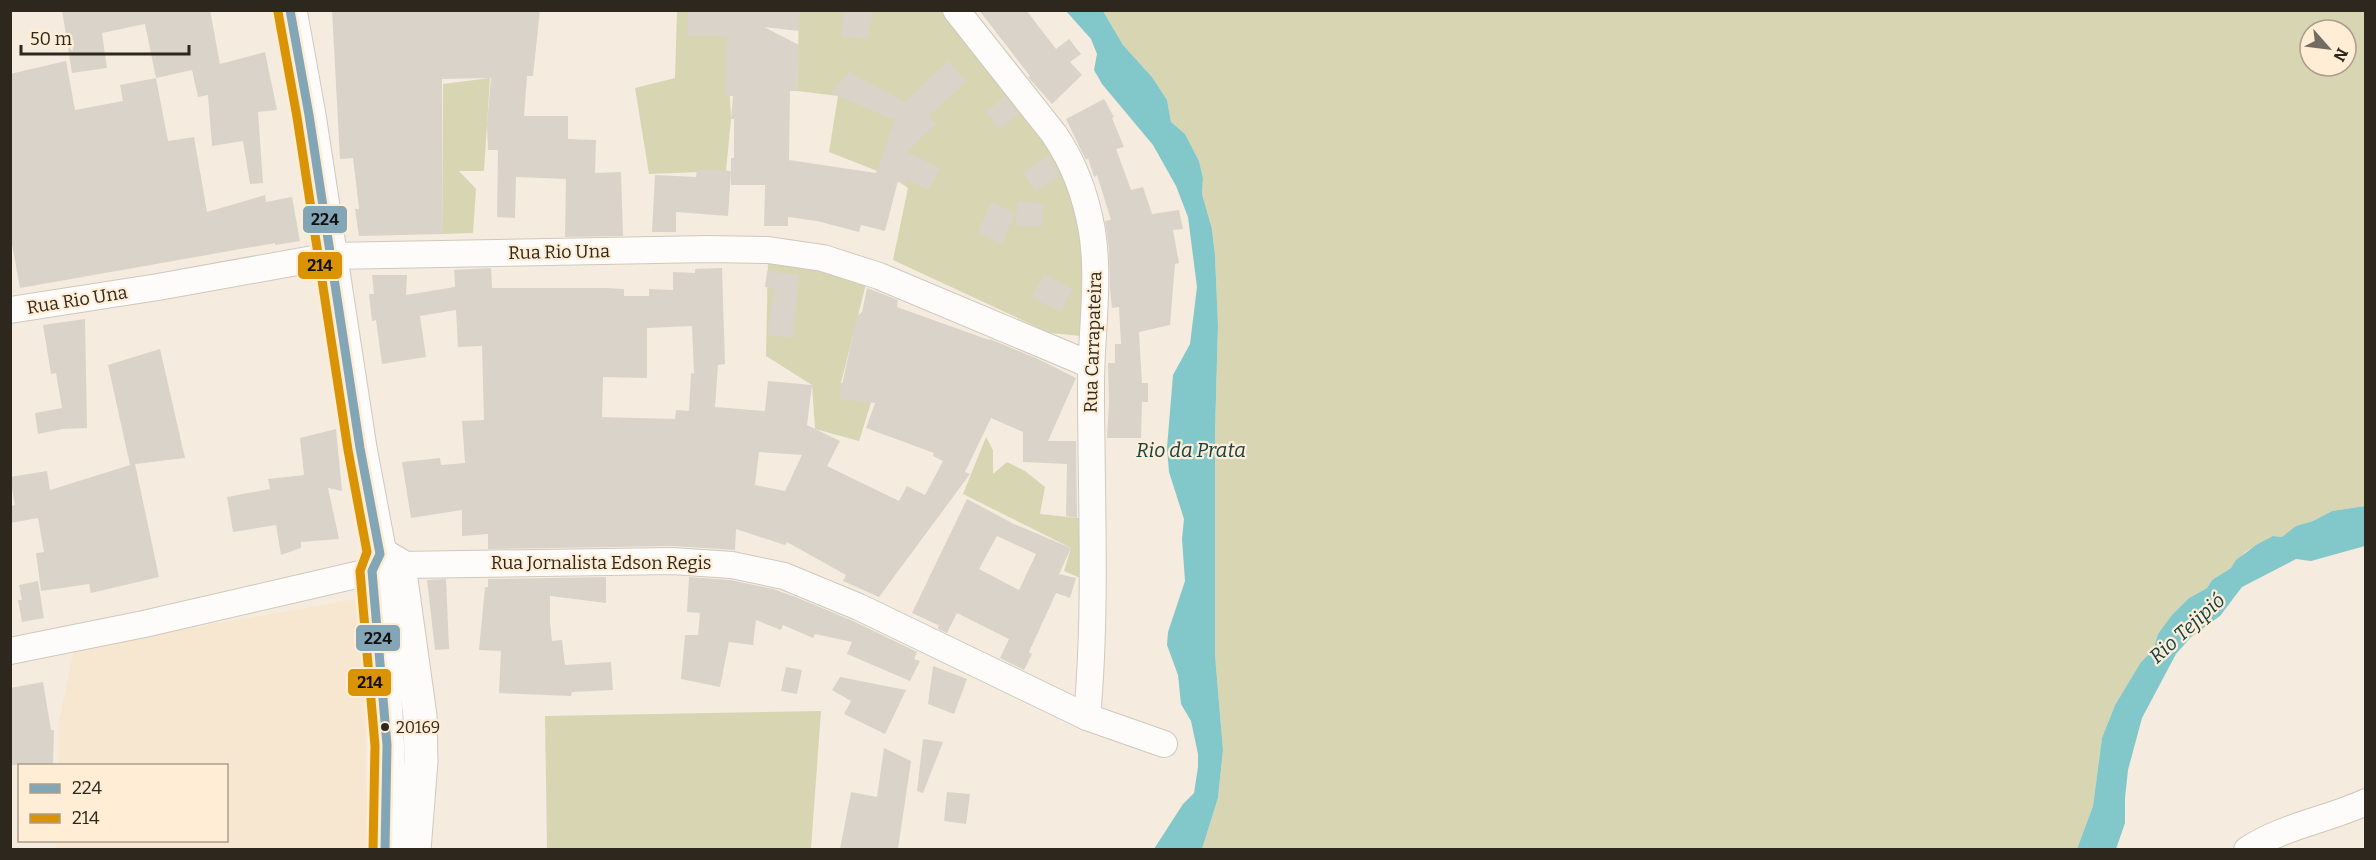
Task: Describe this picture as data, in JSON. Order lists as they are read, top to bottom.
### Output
{
  "streets": {
    "street": ["Rua Rio Una", "Rua Carrapateira", "Rua Jornalista Edson Regis"]
  },
  "crossings": [
    ["Rua Rio Una", "Rua Carrapateira"],
    ["Rua Carrapateira", "Rua Jornalista Edson Regis"]
  ],
  "water": ["Rio da Prata", "Rio Tejipió"],
  "places": ["20169"],
  "lines": ["transit line 224", "transit line 214"],
  "legend": ["224", "214"],
  "scale_bar": "50 m",
  "north": "bottom right"
}
